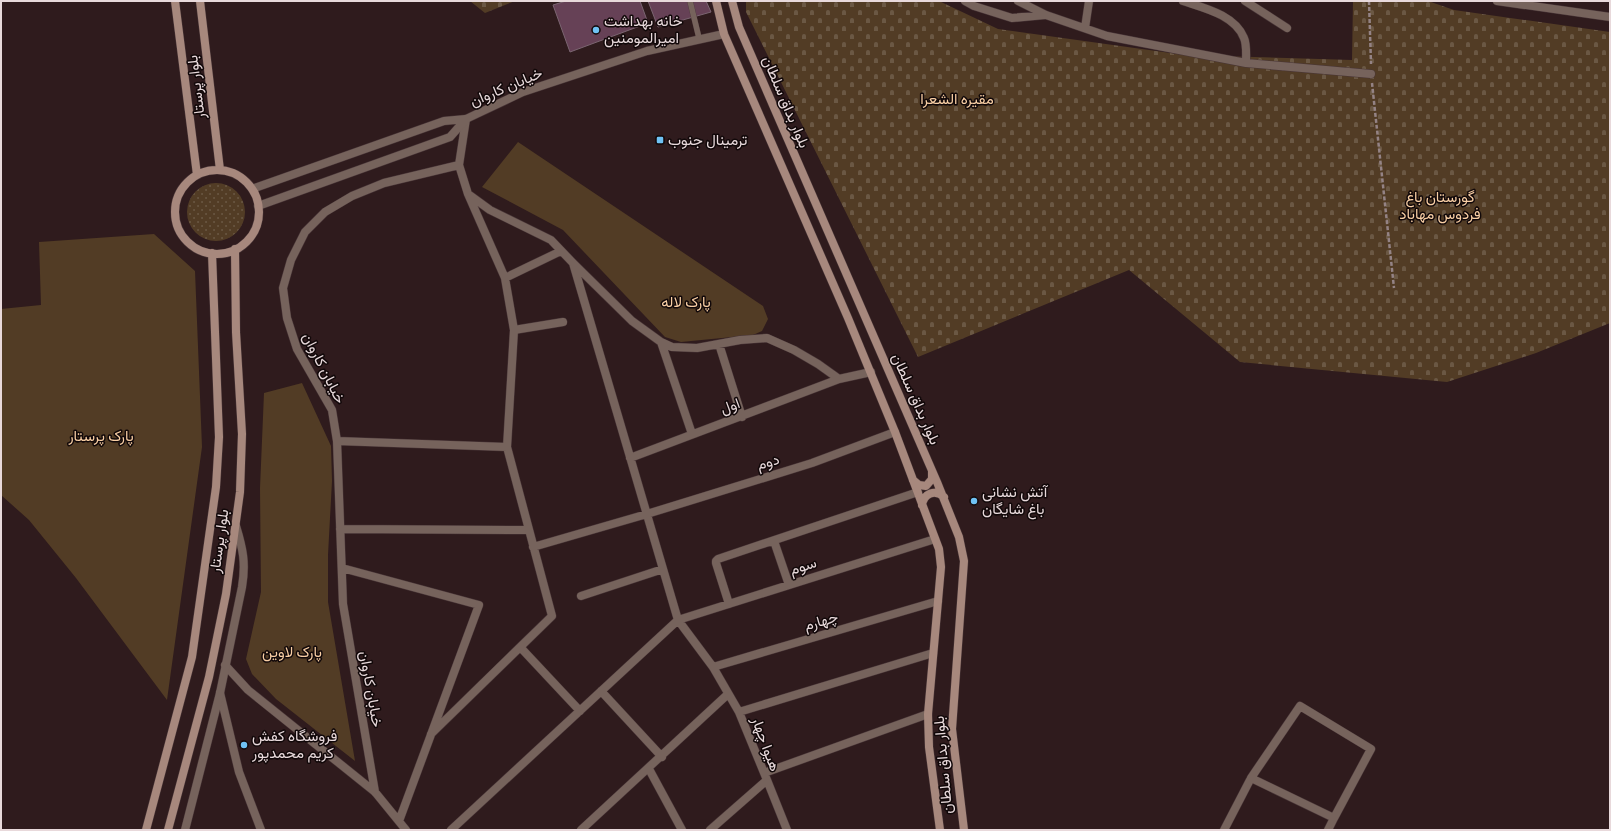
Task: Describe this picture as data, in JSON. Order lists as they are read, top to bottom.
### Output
{
  "streets": {
    "main road": ["بلوار پرستار", "بلوار بداق سلطان"],
    "street": [
      "خیابان کاروان",
      "اول",
      "دوم",
      "سوم",
      "چهارم",
      "هیوا چهار"
    ]
  },
  "crossings": [
    ["خیابان کاروان", "بلوار بداق سلطان"],
    ["بلوار بداق سلطان", "اول"],
    ["بلوار بداق سلطان", "دوم"],
    ["بلوار بداق سلطان", "سوم"],
    ["بلوار بداق سلطان", "چهارم"],
    ["اول", "هیوا چهار"],
    ["دوم", "هیوا چهار"],
    ["سوم", "هیوا چهار"],
    ["چهارم", "هیوا چهار"]
  ],
  "parks": [
    "مقیره الشعرا",
    "گورستان باغ فردوس مهاباد",
    "پارک لاله",
    "پارک پرستار",
    "پارک لاوین"
  ],
  "places": {
    "other": ["خانه بهداشت امیرالمومنین", "آتش نشانی باغ شایگان", "فروشگاه کفش کریم محمدپور"],
    "transit": ["ترمینال جنوب"]
  }
}
